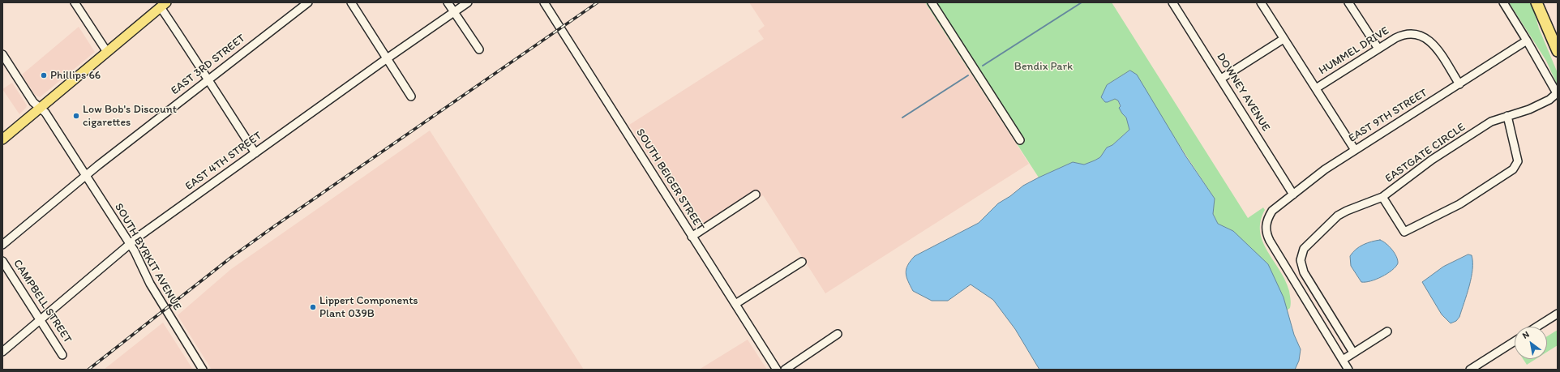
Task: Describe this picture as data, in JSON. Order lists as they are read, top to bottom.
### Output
{
  "streets": {
    "street": [
      "HUMMEL DRIVE",
      "EAST 3RD STREET",
      "DOWNEY AVENUE",
      "EAST 9TH STREET",
      "EASTGATE CIRCLE",
      "EAST 4TH STREET",
      "SOUTH BEIGER STREET",
      "SOUTH BYRKIT AVENUE",
      "CAMPBELL STREET"
    ]
  },
  "crossings": [
    ["HUMMEL DRIVE", "EAST 9TH STREET"],
    ["EAST 3RD STREET", "SOUTH BYRKIT AVENUE"],
    ["DOWNEY AVENUE", "EAST 9TH STREET"],
    ["EAST 9TH STREET", "EASTGATE CIRCLE"],
    ["EAST 4TH STREET", "SOUTH BYRKIT AVENUE"],
    ["EAST 4TH STREET", "CAMPBELL STREET"]
  ],
  "parks": ["Bendix Park"],
  "places": ["Phillips 66", "Low Bob's Discount cigarettes", "Lippert Components Plant 039B"],
  "north": "top left"
}
